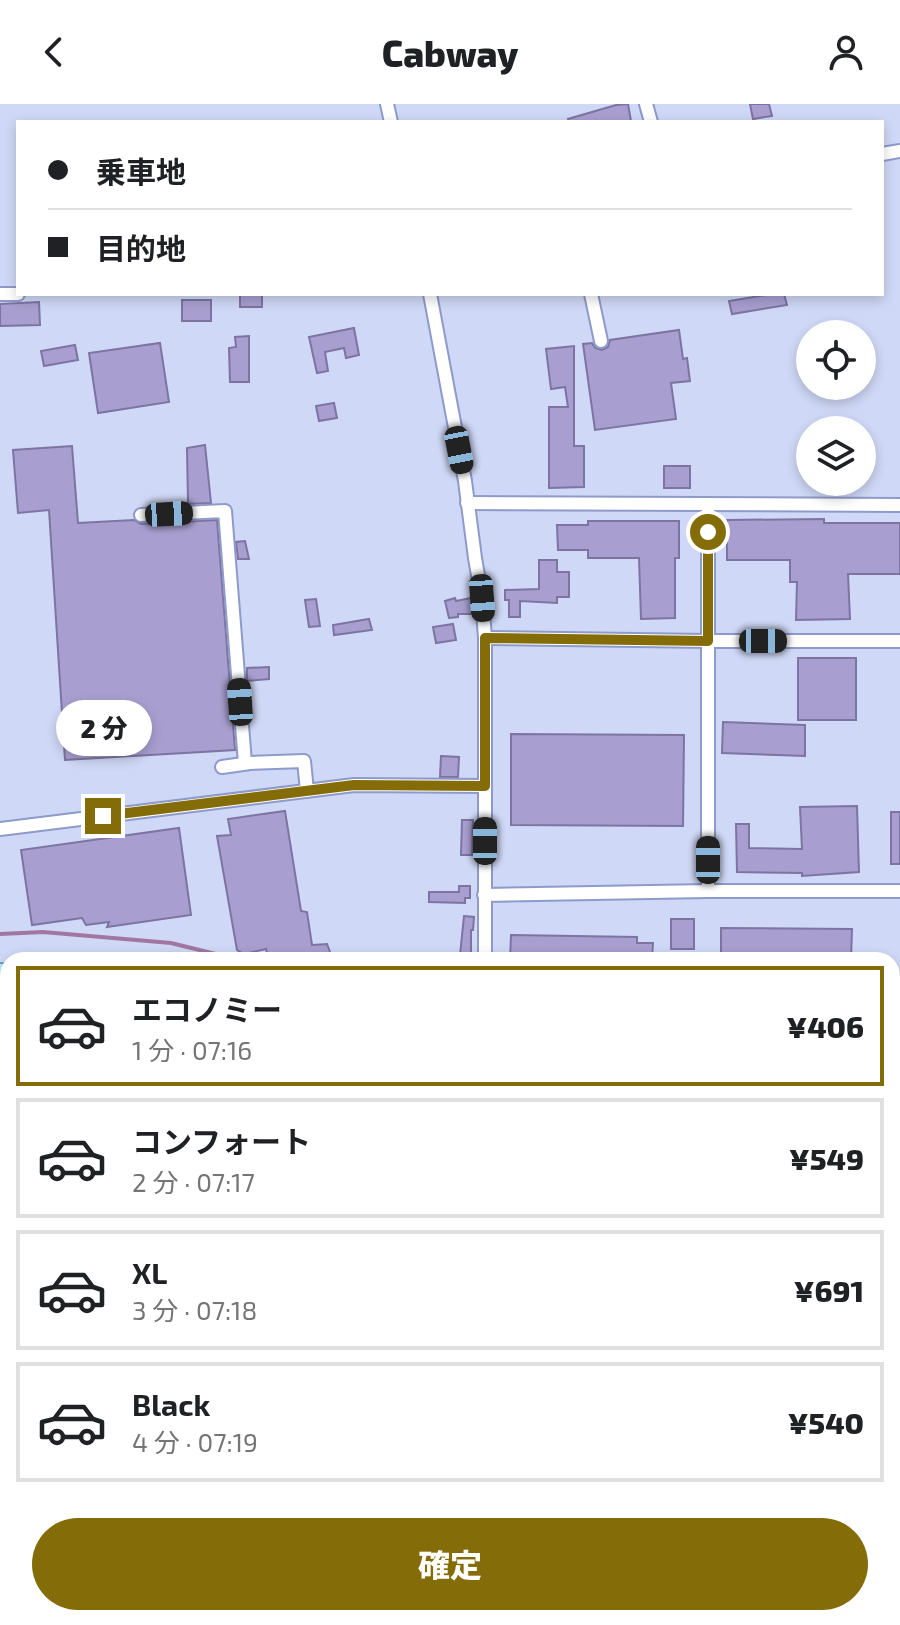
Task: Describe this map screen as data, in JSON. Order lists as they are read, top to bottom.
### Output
{
  "page": {
    "header": "Cabway",
    "banner": ["乗車地", "目的地"],
    "bubble": "2 分",
    "list": [
      {
        "name": "エコノミー",
        "note": "1 分 · 07:16",
        "value": "¥406"
      },
      {
        "name": "コンフォート",
        "note": "2 分 · 07:17",
        "value": "¥549"
      },
      {
        "name": "XL",
        "note": "3 分 · 07:18",
        "value": "¥691"
      },
      {
        "name": "Black",
        "note": "4 分 · 07:19",
        "value": "¥540"
      }
    ],
    "buttons": "確定"
  }
}
